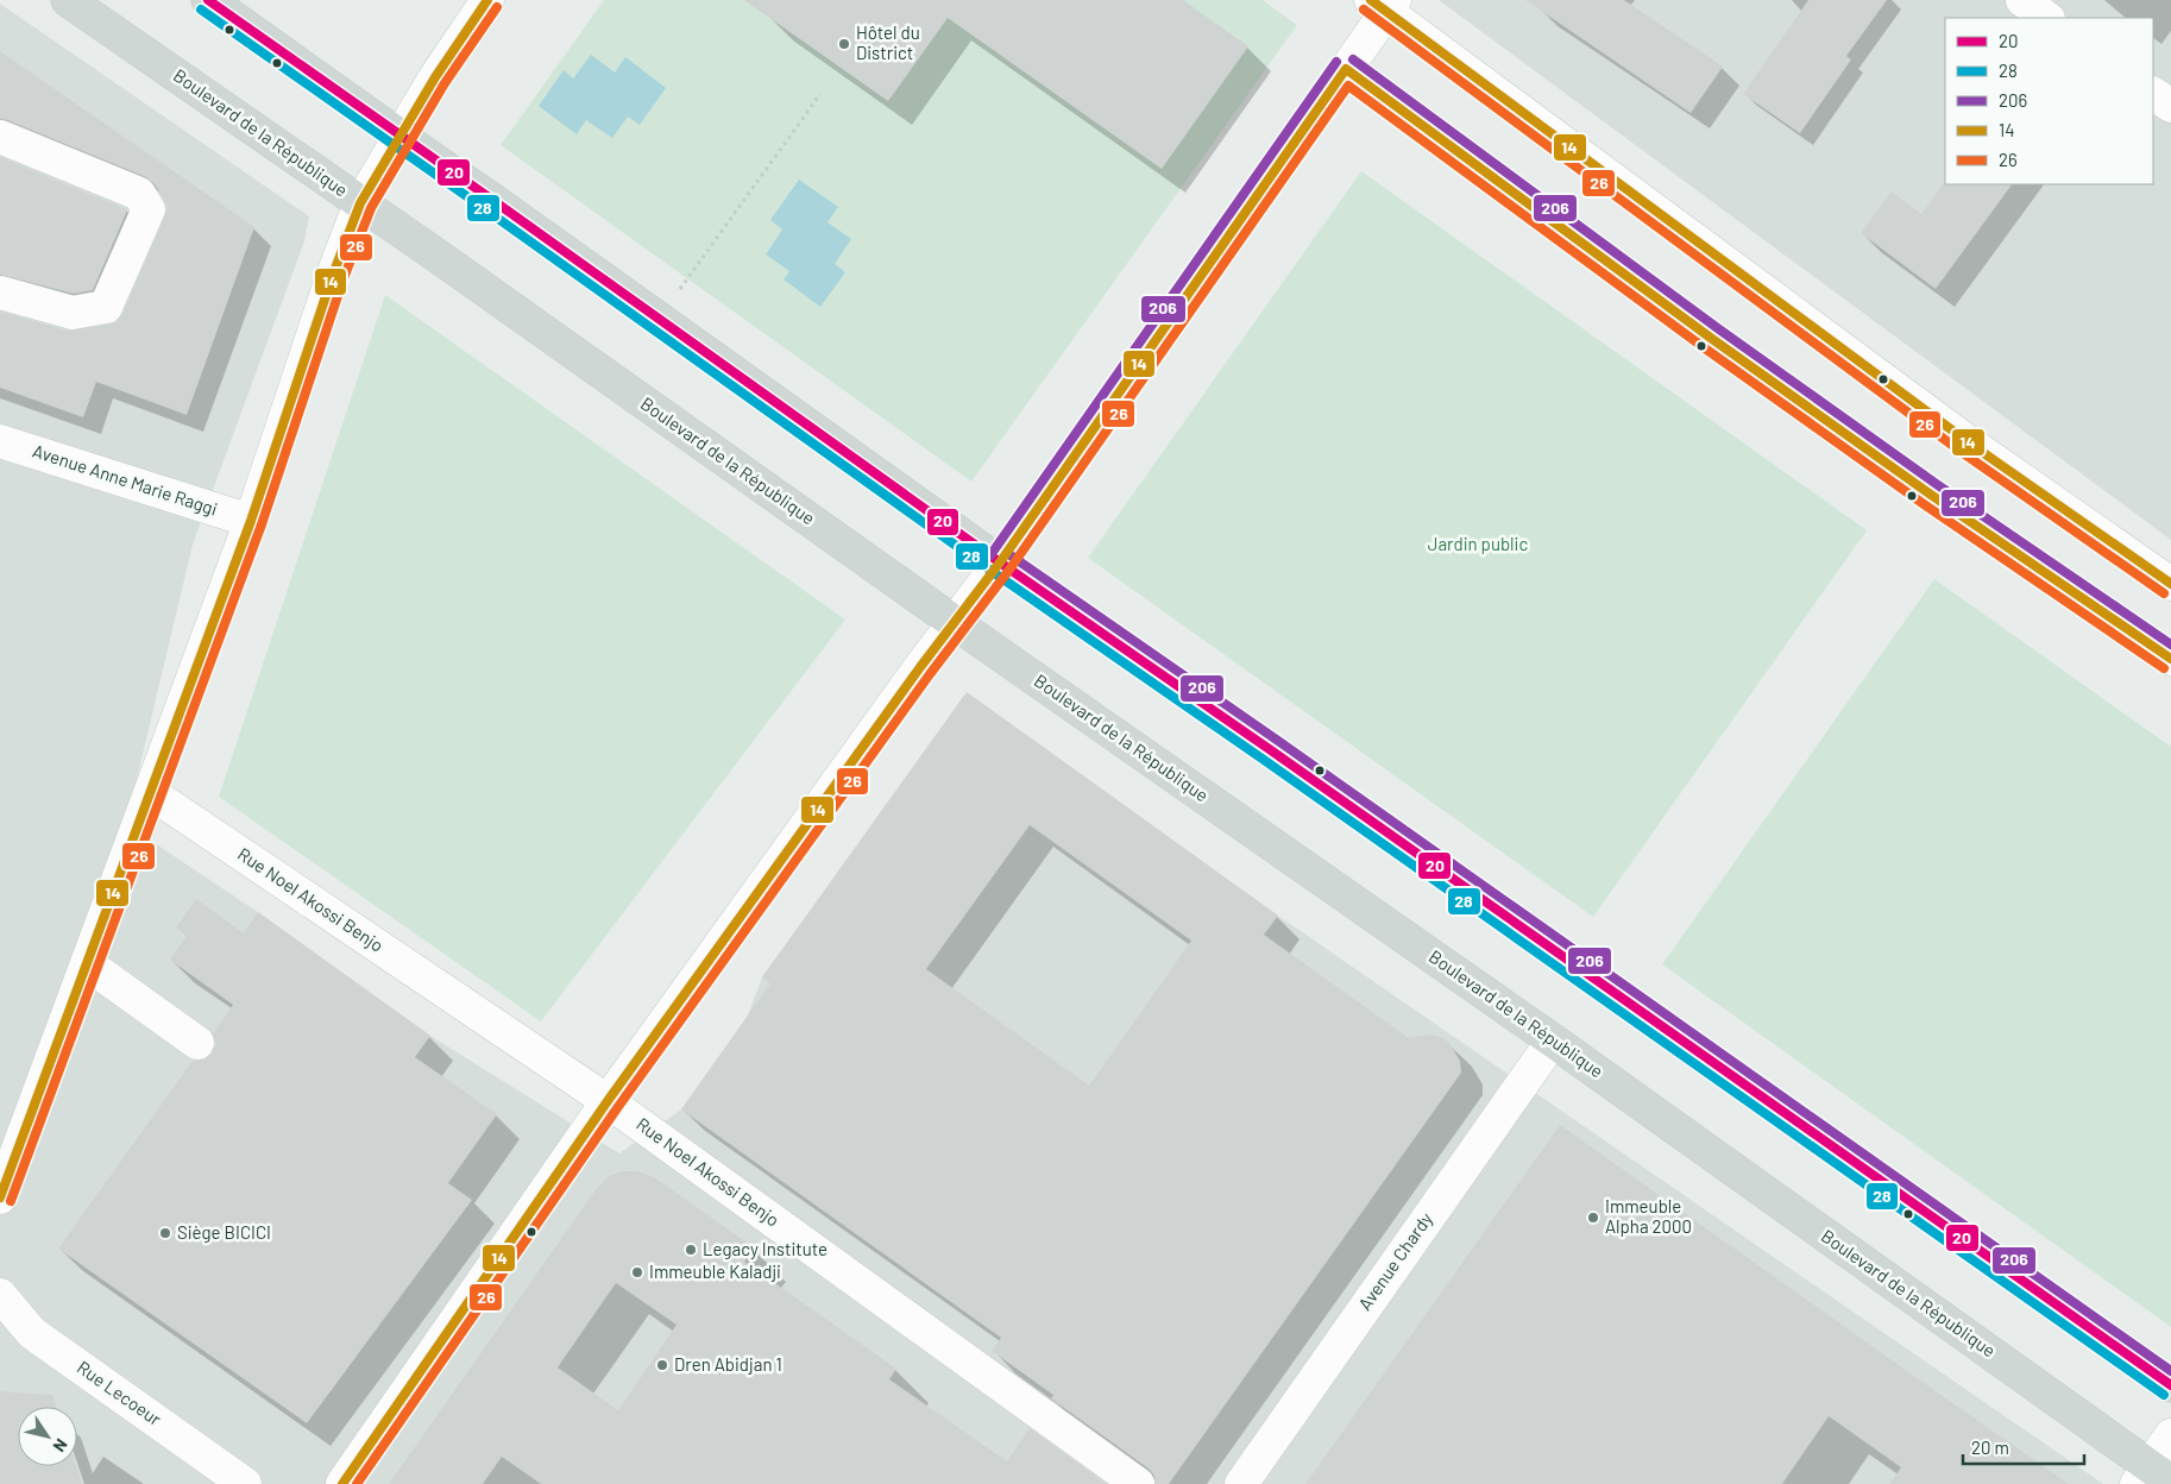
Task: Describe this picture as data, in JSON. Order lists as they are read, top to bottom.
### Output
{
  "streets": {
    "main road": ["Boulevard de la République"],
    "street": [
      "Avenue Anne Marie Raggi",
      "Rue Noel Akossi Benjo",
      "Avenue Chardy",
      "Rue Lecoeur"
    ]
  },
  "crossings": [
    ["Boulevard de la République", "Avenue Chardy"]
  ],
  "parks": ["Jardin public"],
  "places": [
    "Hôtel du District",
    "Immeuble Alpha 2000",
    "Siège BICICI",
    "Legacy Institute",
    "Immeuble Kaladji",
    "Dren Abidjan 1"
  ],
  "lines": [
    "transit line 20",
    "transit line 14",
    "transit line 26",
    "transit line 28",
    "transit line 206"
  ],
  "legend": [
    "20",
    "28",
    "206",
    "14",
    "26"
  ],
  "scale_bar": "20 m",
  "north": "bottom right"
}
